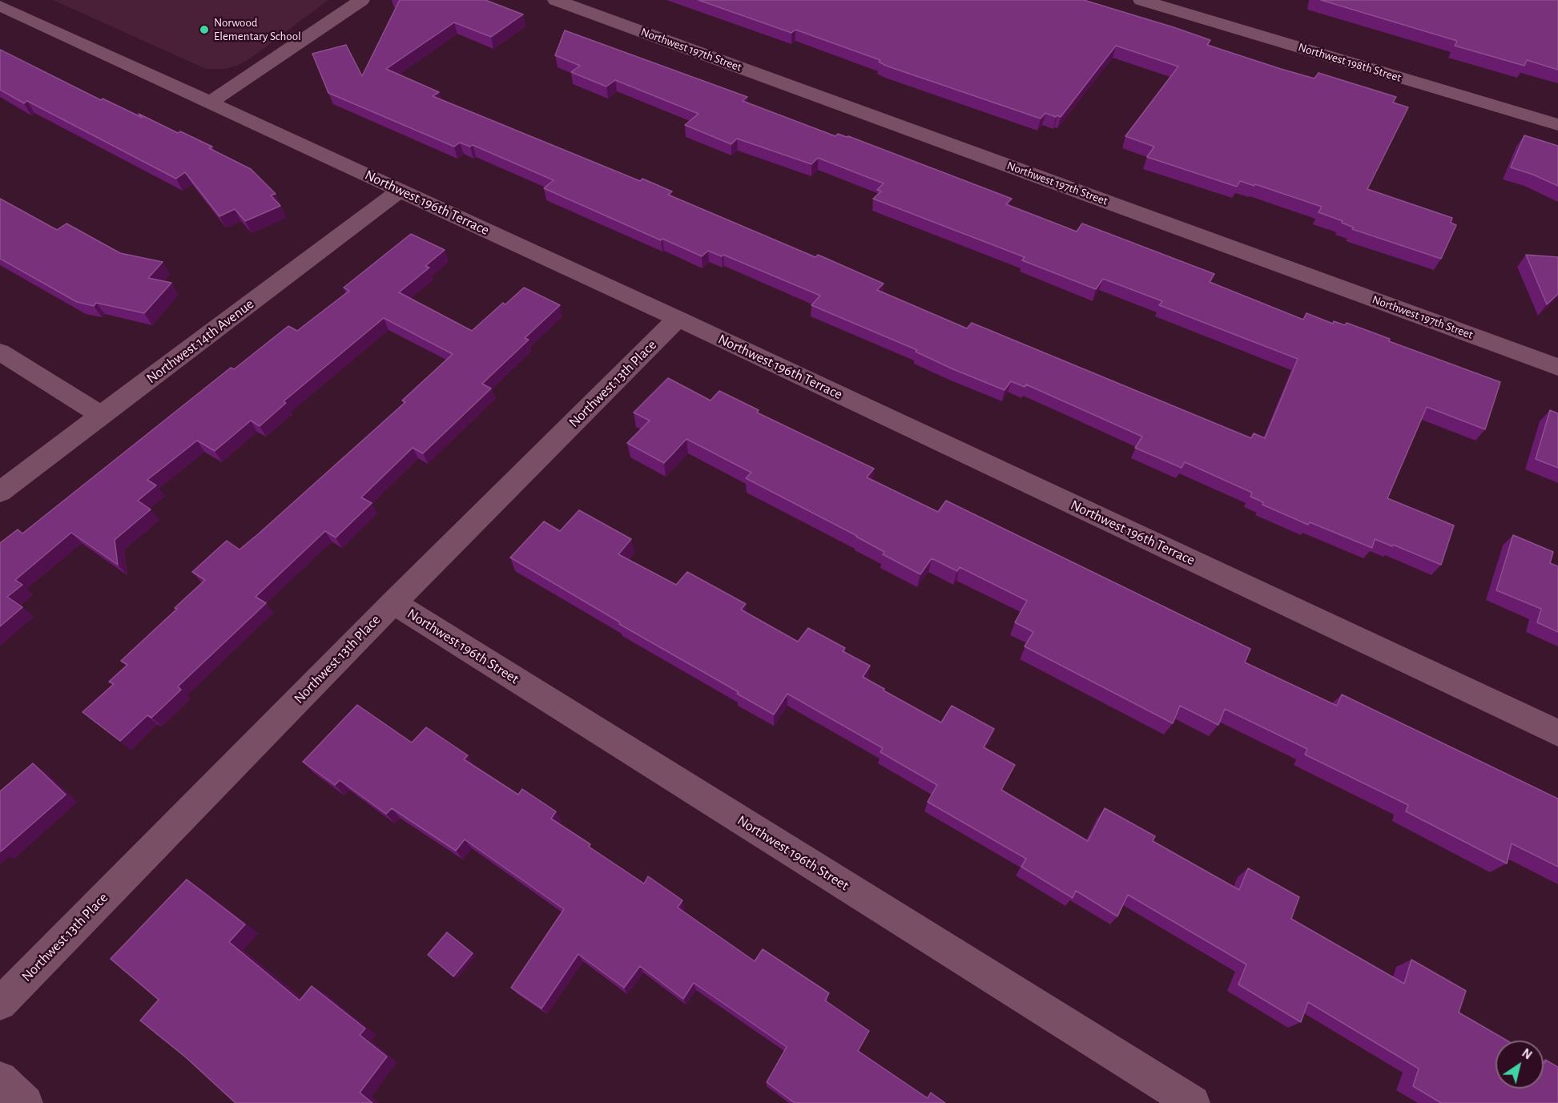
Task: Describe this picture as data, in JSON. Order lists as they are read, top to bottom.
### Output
{
  "streets": {
    "street": [
      "Northwest 197th Street",
      "Northwest 198th Street",
      "Northwest 196th Terrace",
      "Northwest 14th Avenue",
      "Northwest 13th Place",
      "Northwest 196th Street"
    ]
  },
  "crossings": [
    ["Northwest 196th Terrace", "Northwest 14th Avenue"],
    ["Northwest 196th Terrace", "Northwest 13th Place"],
    ["Northwest 13th Place", "Northwest 196th Street"]
  ],
  "places": ["Norwood Elementary School"],
  "north": "top right"
}
